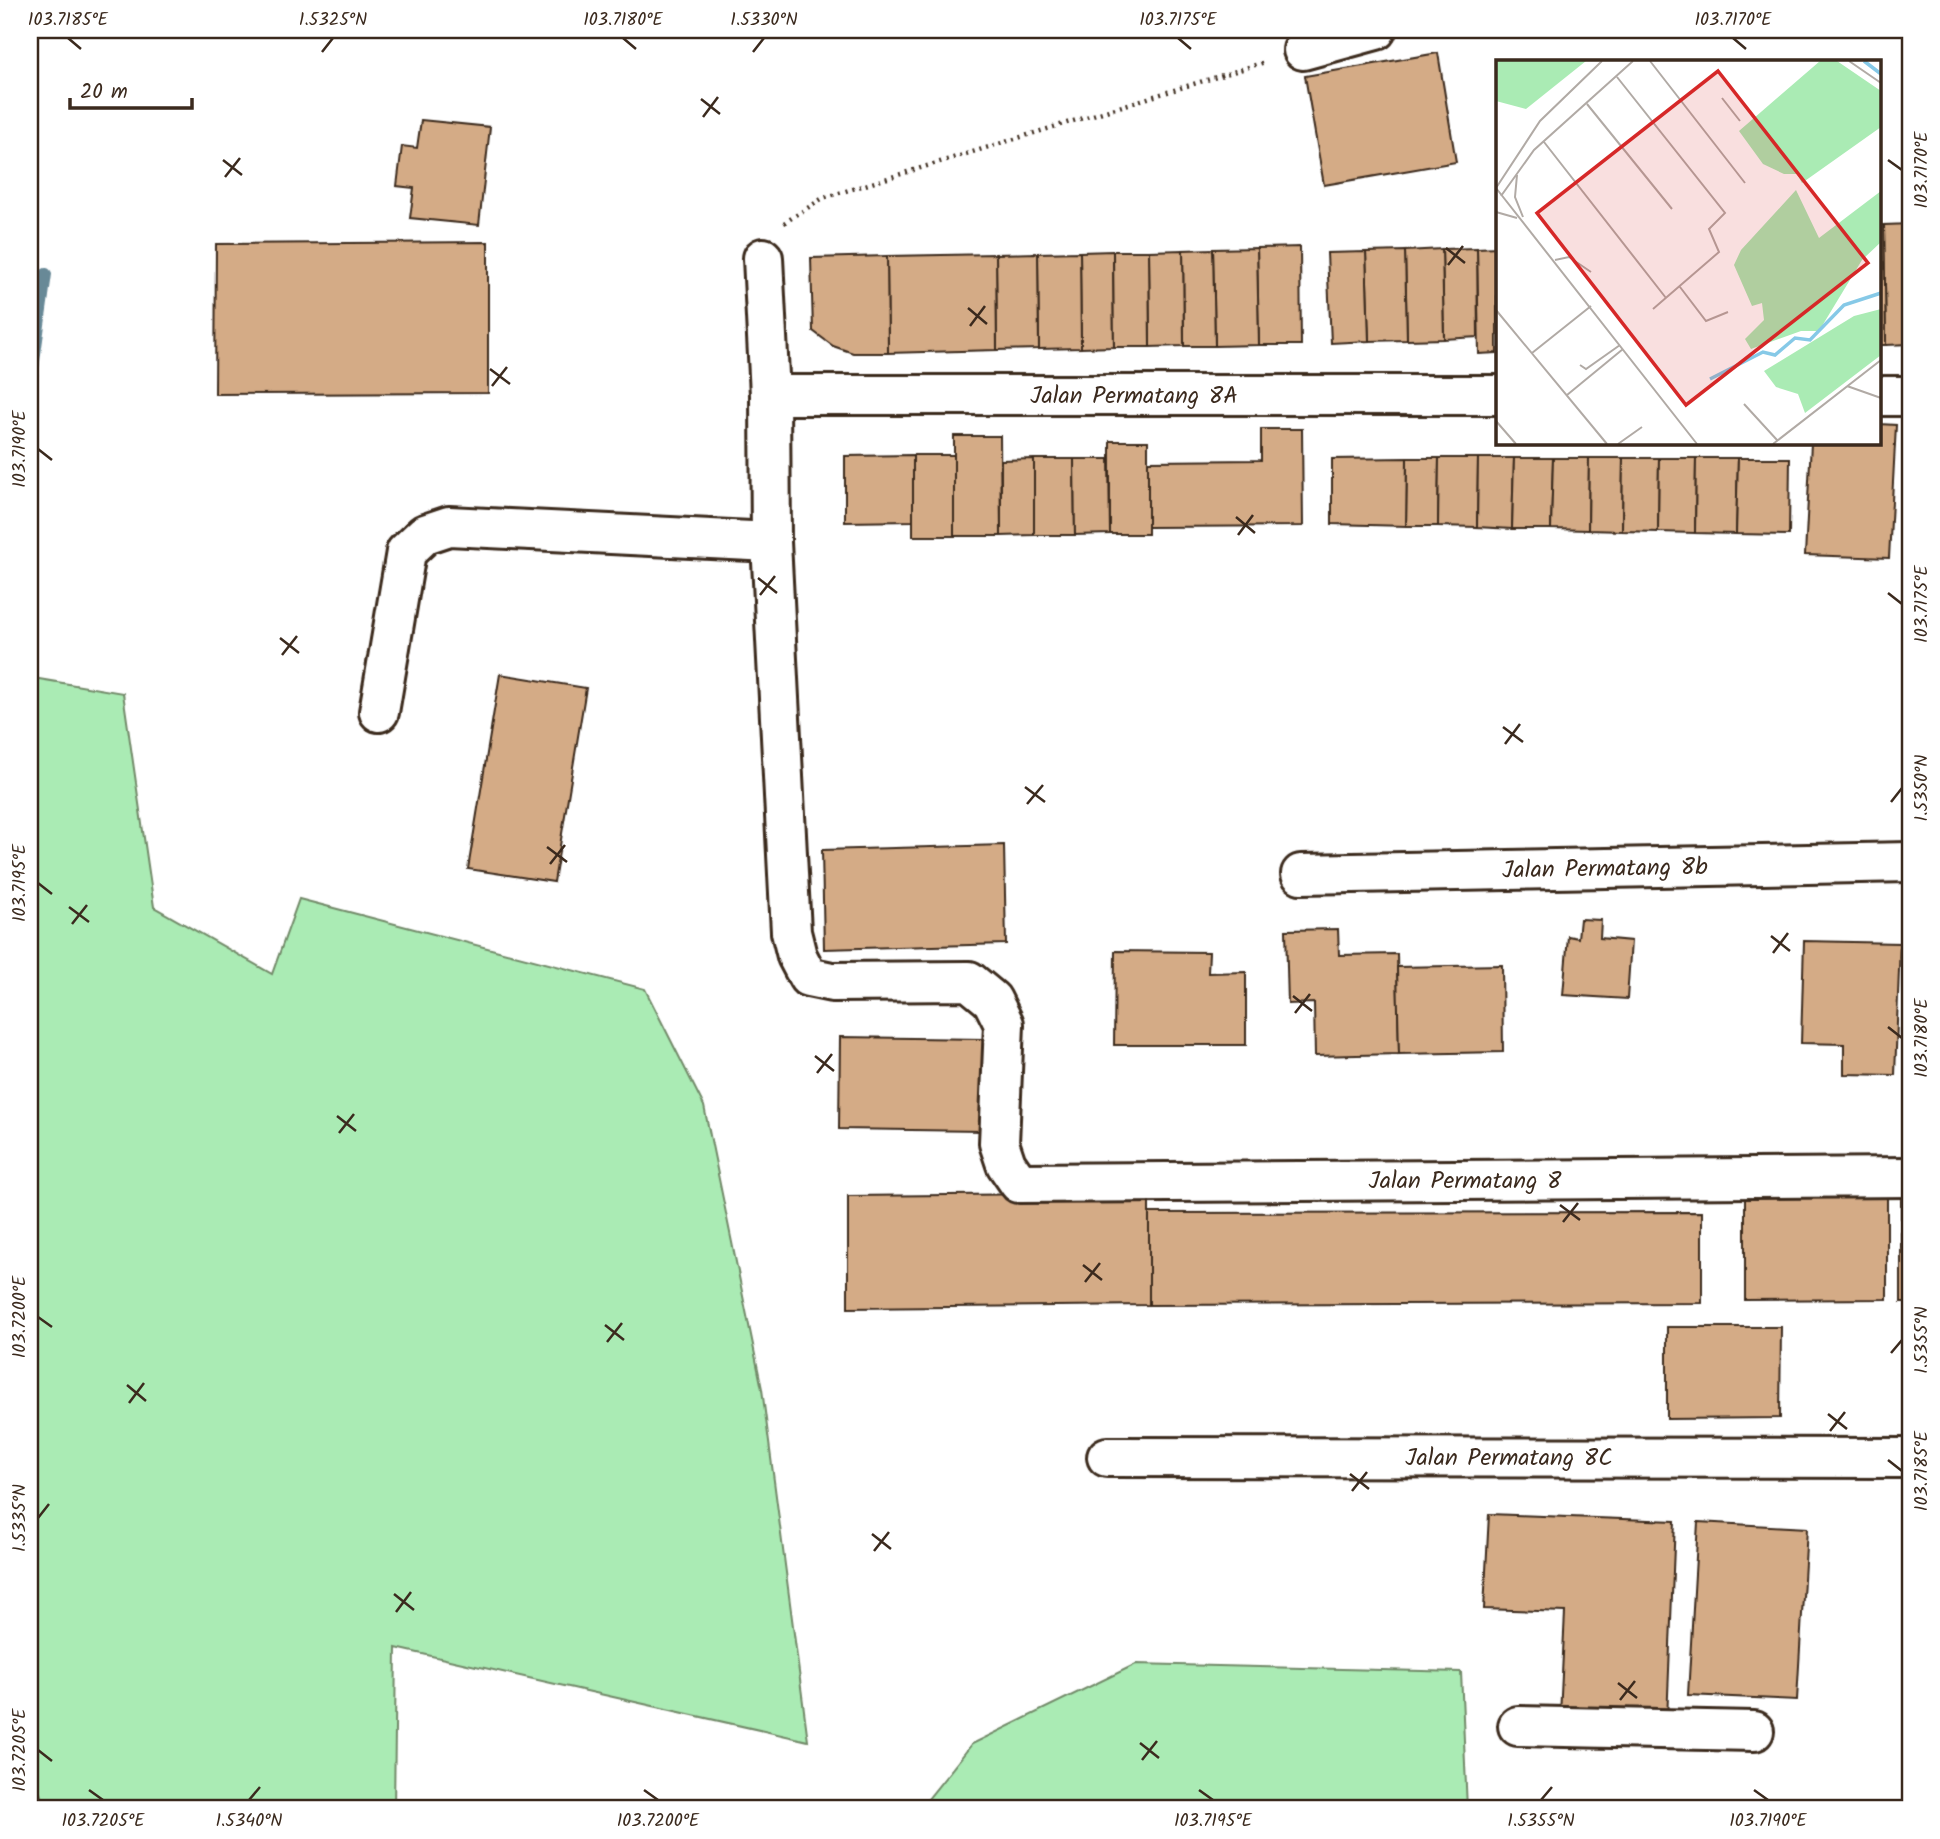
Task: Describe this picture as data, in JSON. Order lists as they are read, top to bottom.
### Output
{
  "streets": {
    "street": [
      "Jalan Permatang 8A",
      "Jalan Permatang 8b",
      "Jalan Permatang 8",
      "Jalan Permatang 8C"
    ]
  },
  "scale_bar": "20 m",
  "coordinates": [
    "103.7185°E",
    "1.5325°N",
    "103.7180°E",
    "1.5330°N",
    "103.7175°E",
    "103.7170°E",
    "103.7190°E",
    "1.5350°N",
    "103.7195°E",
    "103.7200°E",
    "1.5355°N",
    "1.5335°N",
    "103.7205°E",
    "1.5340°N"
  ]
}
